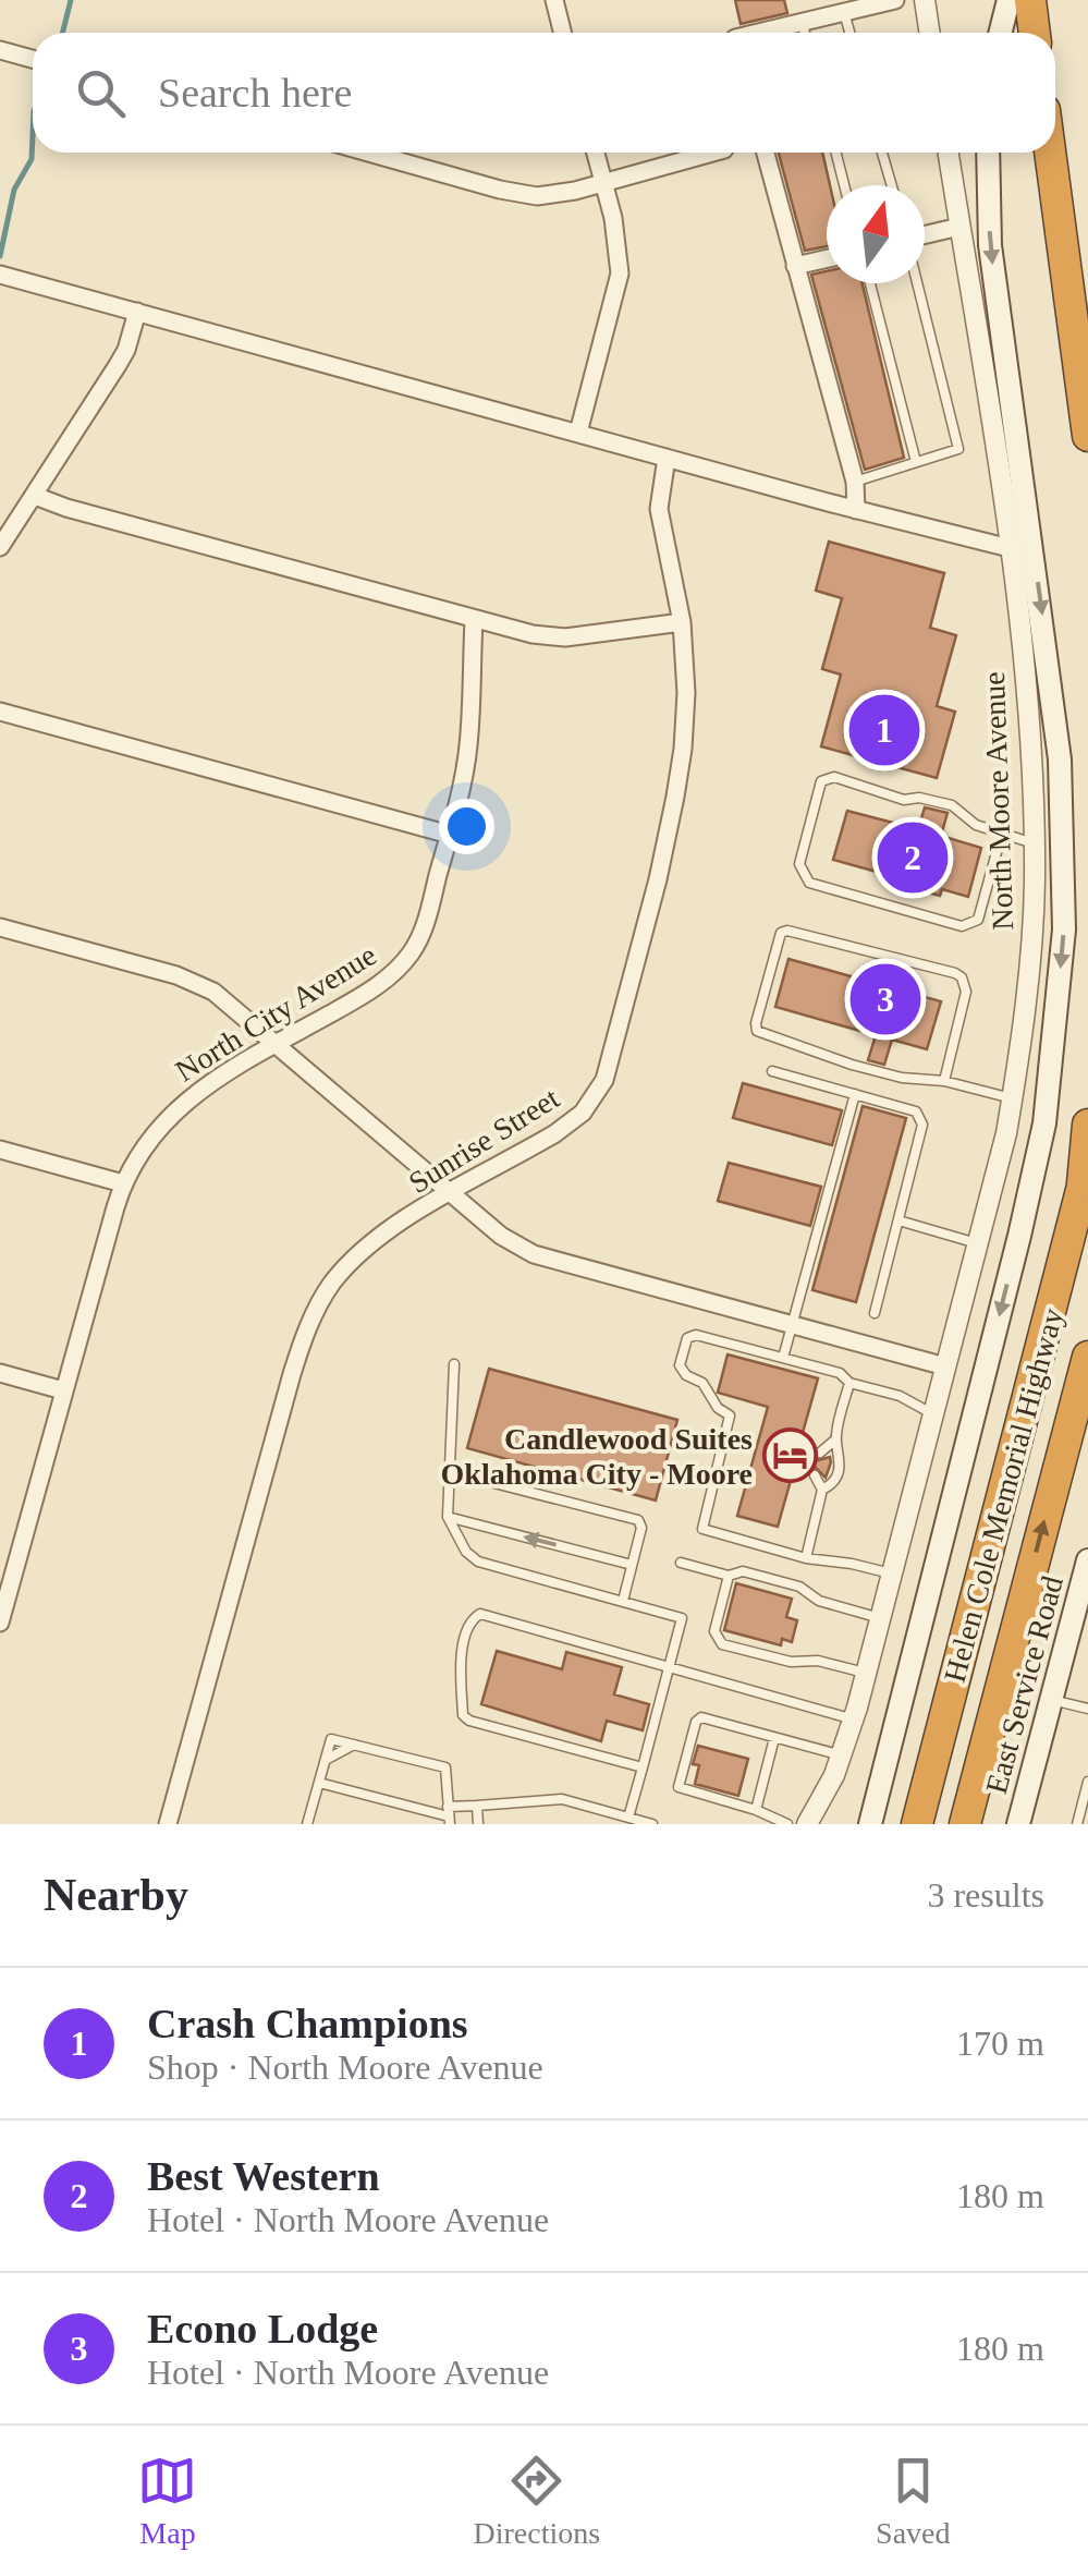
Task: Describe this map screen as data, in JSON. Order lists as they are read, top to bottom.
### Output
{
  "streets": {
    "highway": ["Helen Cole Memorial Highway"],
    "main road": ["East Service Road"],
    "street": ["North Moore Avenue", "North City Avenue", "Sunrise Street"]
  },
  "places": {
    "hotel": ["Candlewood Suites Oklahoma City - Moore"]
  },
  "north": "top",
  "page": {
    "search": "Search here",
    "pins": ["1", "2", "3"],
    "heading": ["Nearby", "3 results"],
    "list": [
      {
        "mark": "1",
        "name": "Crash Champions",
        "note": "Shop · North Moore Avenue",
        "value": "170 m"
      },
      {
        "mark": "2",
        "name": "Best Western",
        "note": "Hotel · North Moore Avenue",
        "value": "180 m"
      },
      {
        "mark": "3",
        "name": "Econo Lodge",
        "note": "Hotel · North Moore Avenue",
        "value": "180 m"
      }
    ],
    "nav": ["Map", "Directions", "Saved"]
  }
}
